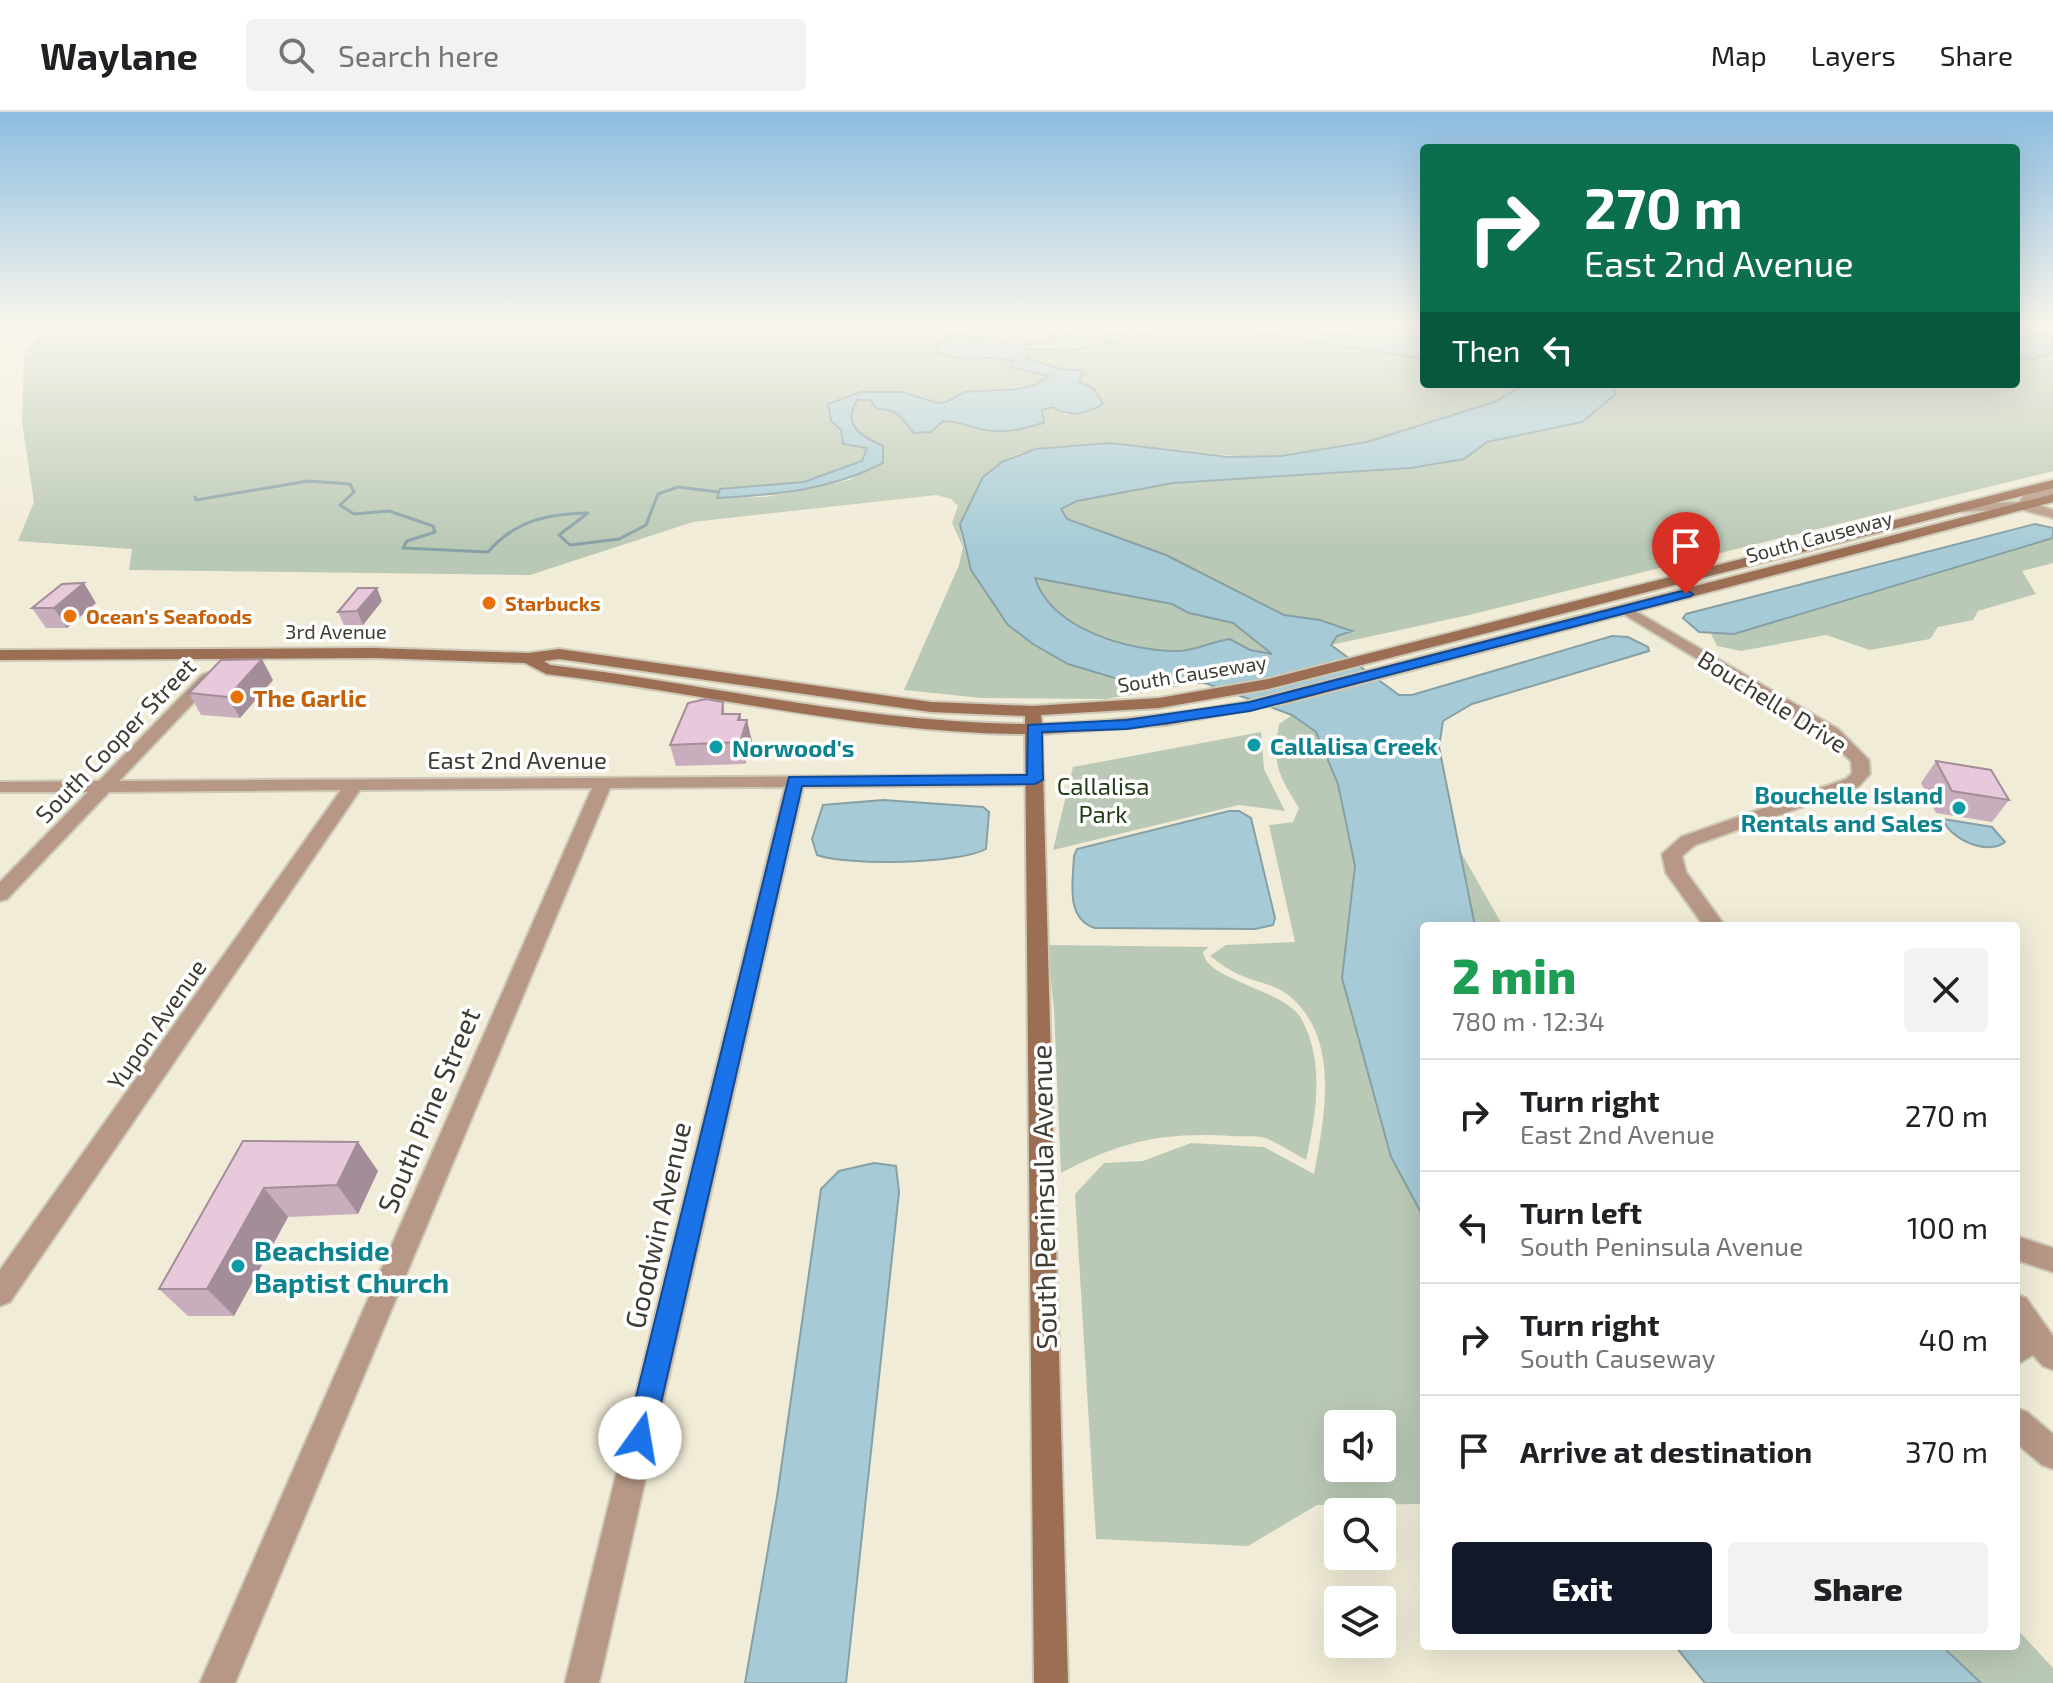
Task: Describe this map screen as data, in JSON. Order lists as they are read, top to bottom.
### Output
{
  "streets": {
    "main road": ["South Causeway", "3rd Avenue", "South Peninsula Avenue"],
    "street": [
      "Bouchelle Drive",
      "South Cooper Street",
      "East 2nd Avenue",
      "Yupon Avenue",
      "South Pine Street",
      "Goodwin Avenue"
    ]
  },
  "crossings": [
    ["South Causeway", "3rd Avenue"],
    ["South Causeway", "Bouchelle Drive"],
    ["South Causeway", "South Peninsula Avenue"],
    ["3rd Avenue", "South Cooper Street"],
    ["3rd Avenue", "South Peninsula Avenue"],
    ["South Cooper Street", "East 2nd Avenue"],
    ["East 2nd Avenue", "Yupon Avenue"],
    ["East 2nd Avenue", "South Pine Street"],
    ["East 2nd Avenue", "South Peninsula Avenue"],
    ["East 2nd Avenue", "Goodwin Avenue"]
  ],
  "parks": ["Callalisa Park"],
  "places": [
    "Starbucks",
    "Ocean's Seafoods",
    "The Garlic",
    "Callalisa Creek",
    "Norwood's",
    "Bouchelle Island Rentals and Sales",
    "Beachside Baptist Church"
  ],
  "page": {
    "header": "Waylane",
    "search": "Search here",
    "nav": ["Map", "Layers", "Share"],
    "turn": ["270 m", "East 2nd Avenue"],
    "then": "Then",
    "heading": ["2 min", "780 m · 12:34"],
    "list": [
      {
        "name": "Turn right",
        "note": "East 2nd Avenue",
        "value": "270 m"
      },
      {
        "name": "Turn left",
        "note": "South Peninsula Avenue",
        "value": "100 m"
      },
      {
        "name": "Turn right",
        "note": "South Causeway",
        "value": "40 m"
      },
      {
        "name": "Arrive at destination",
        "value": "370 m"
      }
    ],
    "buttons": ["Exit", "Share"]
  }
}
